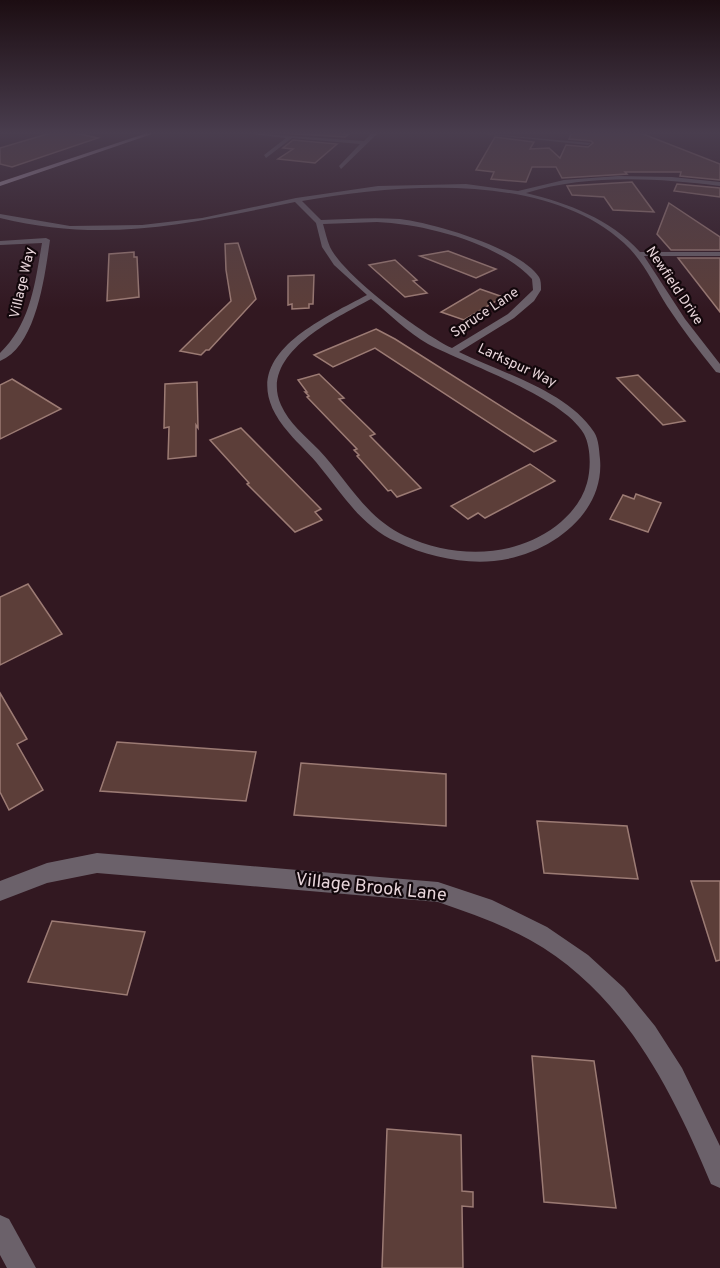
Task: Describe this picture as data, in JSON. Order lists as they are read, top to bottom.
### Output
{
  "streets": {
    "street": [
      "Village Way",
      "Newfield Drive",
      "Spruce Lane",
      "Larkspur Way",
      "Village Brook Lane"
    ]
  },
  "crossings": [
    ["Spruce Lane", "Larkspur Way"]
  ]
}
